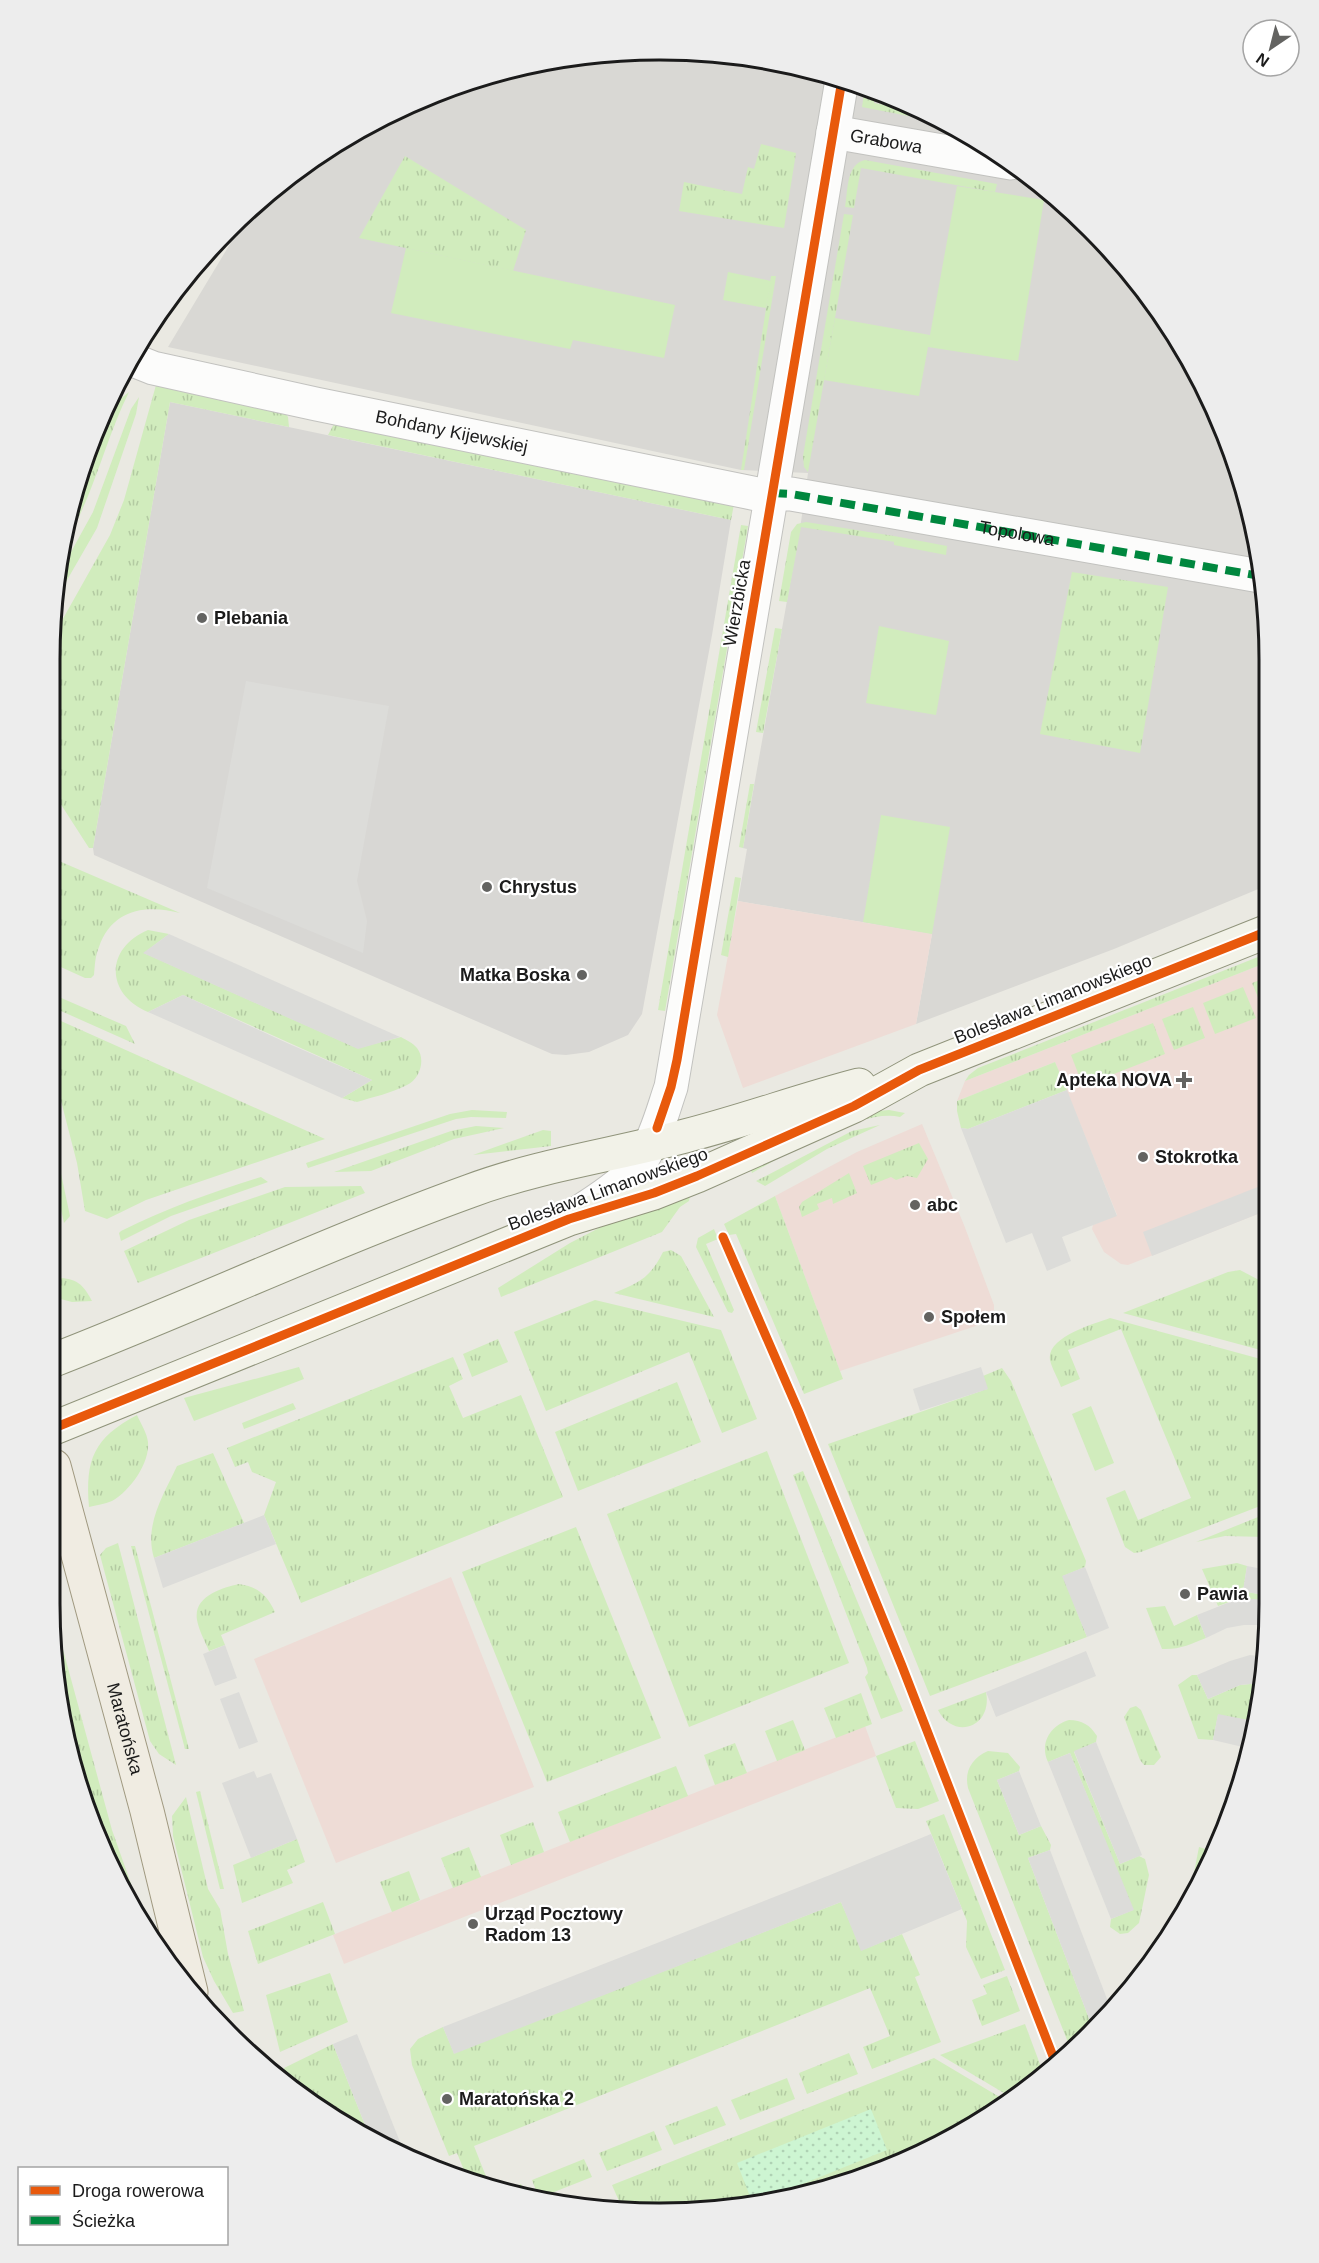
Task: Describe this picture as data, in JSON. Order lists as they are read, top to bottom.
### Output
{
  "streets": {
    "main road": ["Maratońska"],
    "street": [
      "Grabowa",
      "Bohdany Kijewskiej",
      "Topolowa",
      "Wierzbicka",
      "Bolesława Limanowskiego"
    ]
  },
  "crossings": [
    ["Grabowa", "Wierzbicka"],
    ["Bohdany Kijewskiej", "Topolowa"],
    ["Bohdany Kijewskiej", "Wierzbicka"],
    ["Topolowa", "Wierzbicka"],
    ["Wierzbicka", "Bolesława Limanowskiego"]
  ],
  "places": {
    "other": [
      "Plebania",
      "Chrystus",
      "Matka Boska",
      "Stokrotka",
      "abc",
      "Społem",
      "Pawia",
      "Urząd Pocztowy Radom 13",
      "Maratońska 2"
    ],
    "health": ["Apteka NOVA"]
  },
  "legend": ["Droga rowerowa", "Ścieżka"],
  "north": "bottom left"
}
